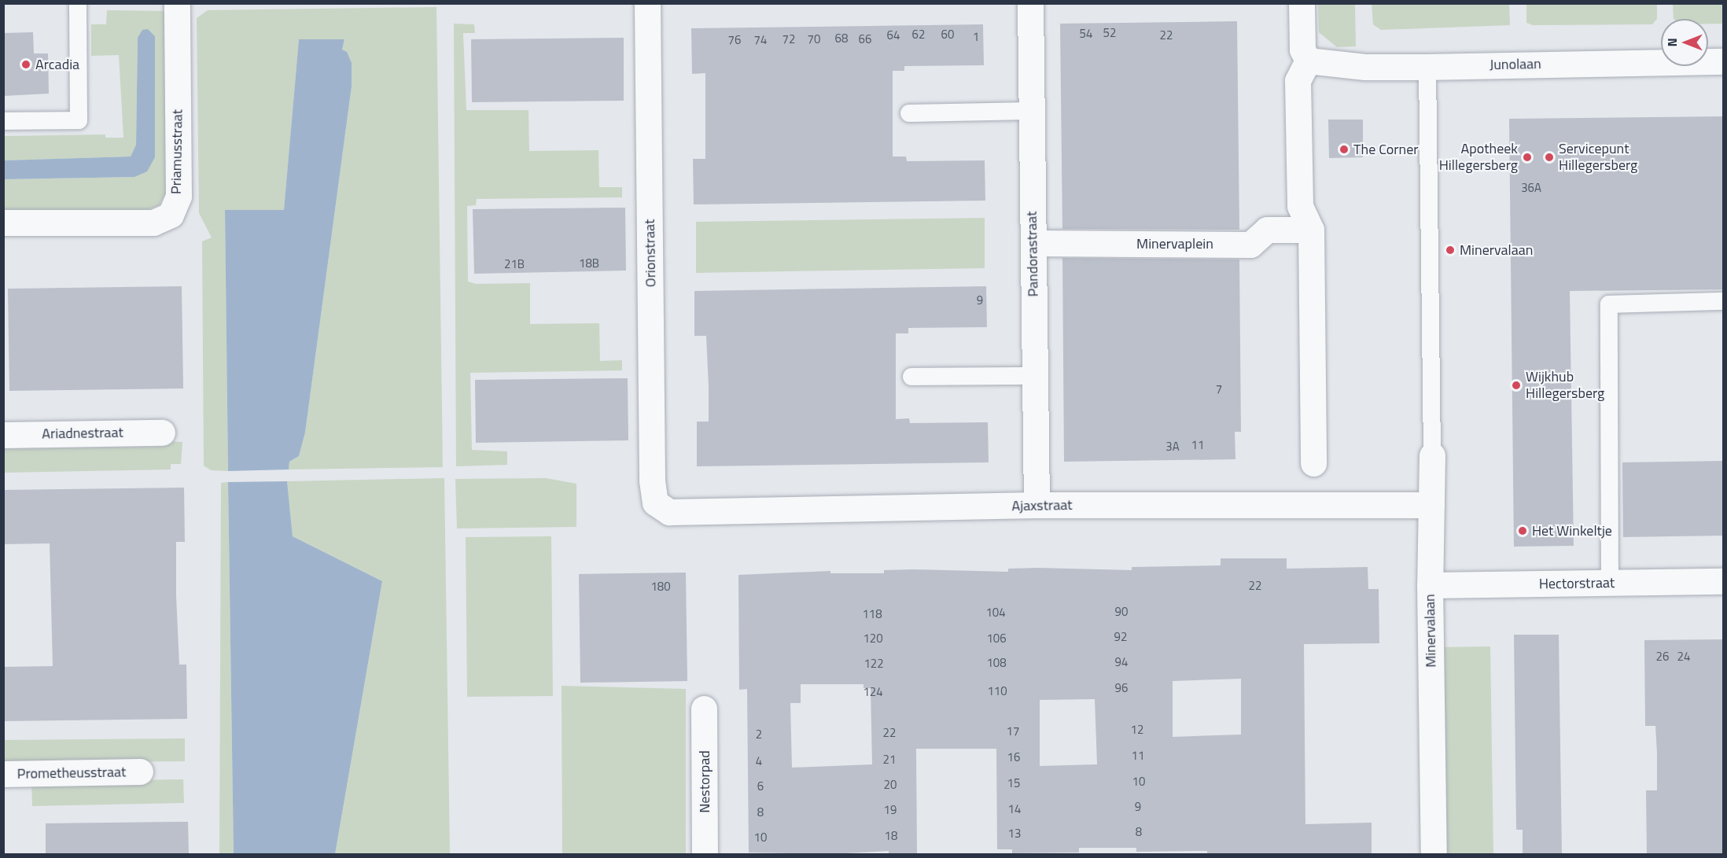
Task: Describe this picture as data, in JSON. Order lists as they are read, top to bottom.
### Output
{
  "streets": {
    "street": [
      "Junolaan",
      "Priamusstraat",
      "Minervaplein",
      "Orionstraat",
      "Pandorastraat",
      "Ariadnestraat",
      "Ajaxstraat",
      "Hectorstraat",
      "Minervalaan",
      "Prometheusstraat",
      "Nestorpad"
    ]
  },
  "crossings": [
    ["Junolaan", "Minervalaan"],
    ["Minervaplein", "Pandorastraat"],
    ["Orionstraat", "Ajaxstraat"],
    ["Pandorastraat", "Ajaxstraat"],
    ["Ajaxstraat", "Minervalaan"],
    ["Hectorstraat", "Minervalaan"]
  ],
  "places": [
    "Arcadia",
    "The Corner",
    "Apotheek Hillegersberg",
    "Servicepunt Hillegersberg",
    "Minervalaan",
    "Wijkhub Hillegersberg",
    "Het Winkeltje"
  ],
  "house_numbers": [
    "52",
    "54",
    "62",
    "60",
    "64",
    "22",
    "1",
    "68",
    "72",
    "70",
    "66",
    "76",
    "74",
    "36A",
    "18B",
    "21B",
    "9",
    "7",
    "11",
    "3A",
    "22",
    "180",
    "90",
    "104",
    "118",
    "92",
    "120",
    "106",
    "26",
    "24",
    "94",
    "108",
    "122",
    "96",
    "110",
    "124",
    "12",
    "17",
    "22",
    "2",
    "11",
    "16",
    "21",
    "4",
    "10",
    "15",
    "20",
    "6",
    "9",
    "14",
    "19",
    "8",
    "8",
    "13",
    "18",
    "10"
  ],
  "north": "left"
}
